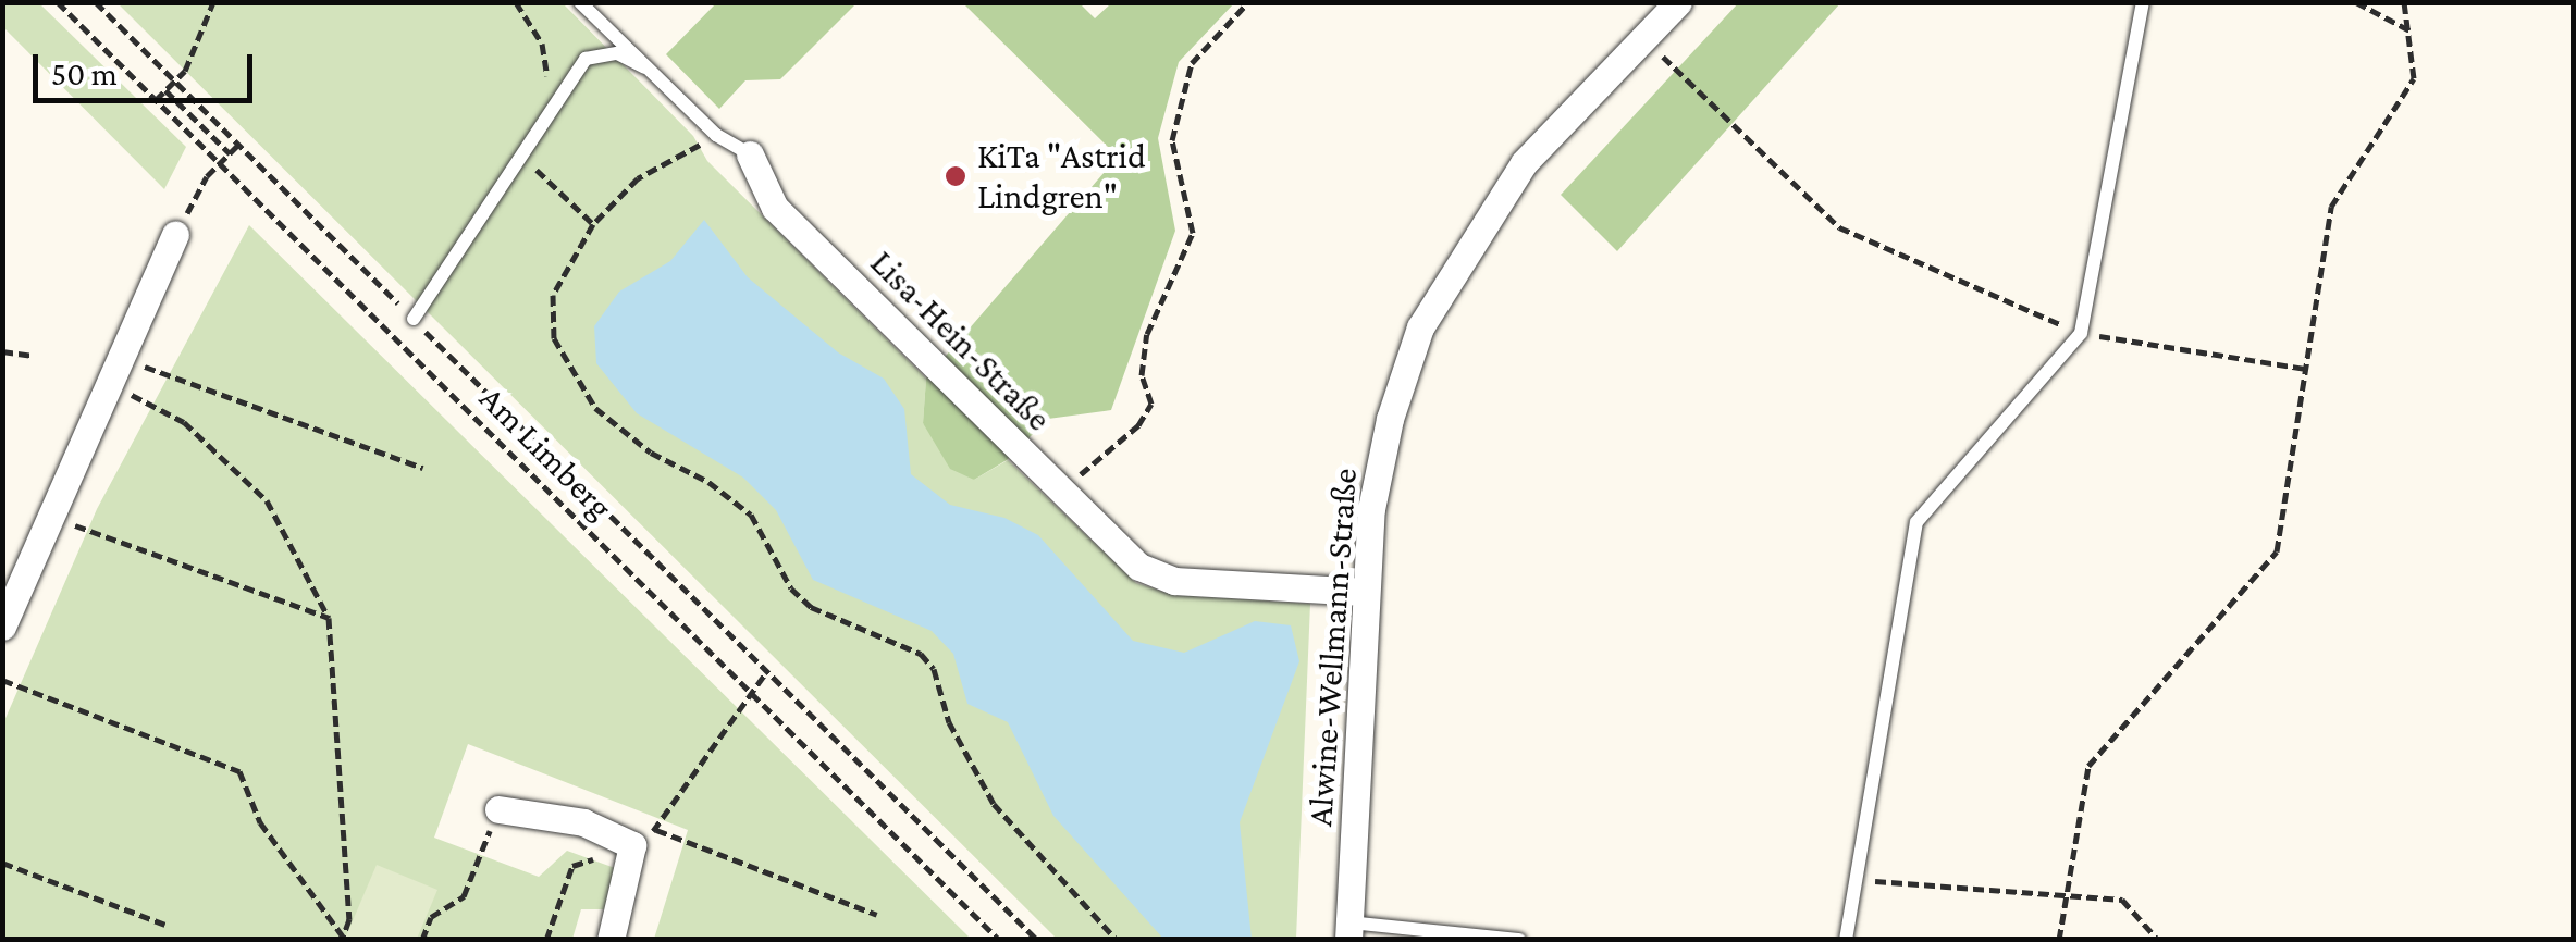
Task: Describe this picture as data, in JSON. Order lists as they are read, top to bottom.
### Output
{
  "streets": {
    "street": ["Lisa-Hein-Straße", "Alwine-Wellmann-Straße"],
    "path": ["Am Limberg"]
  },
  "crossings": [
    ["Lisa-Hein-Straße", "Alwine-Wellmann-Straße"]
  ],
  "places": ["KiTa \"Astrid Lindgren\""],
  "scale_bar": "50 m"
}
